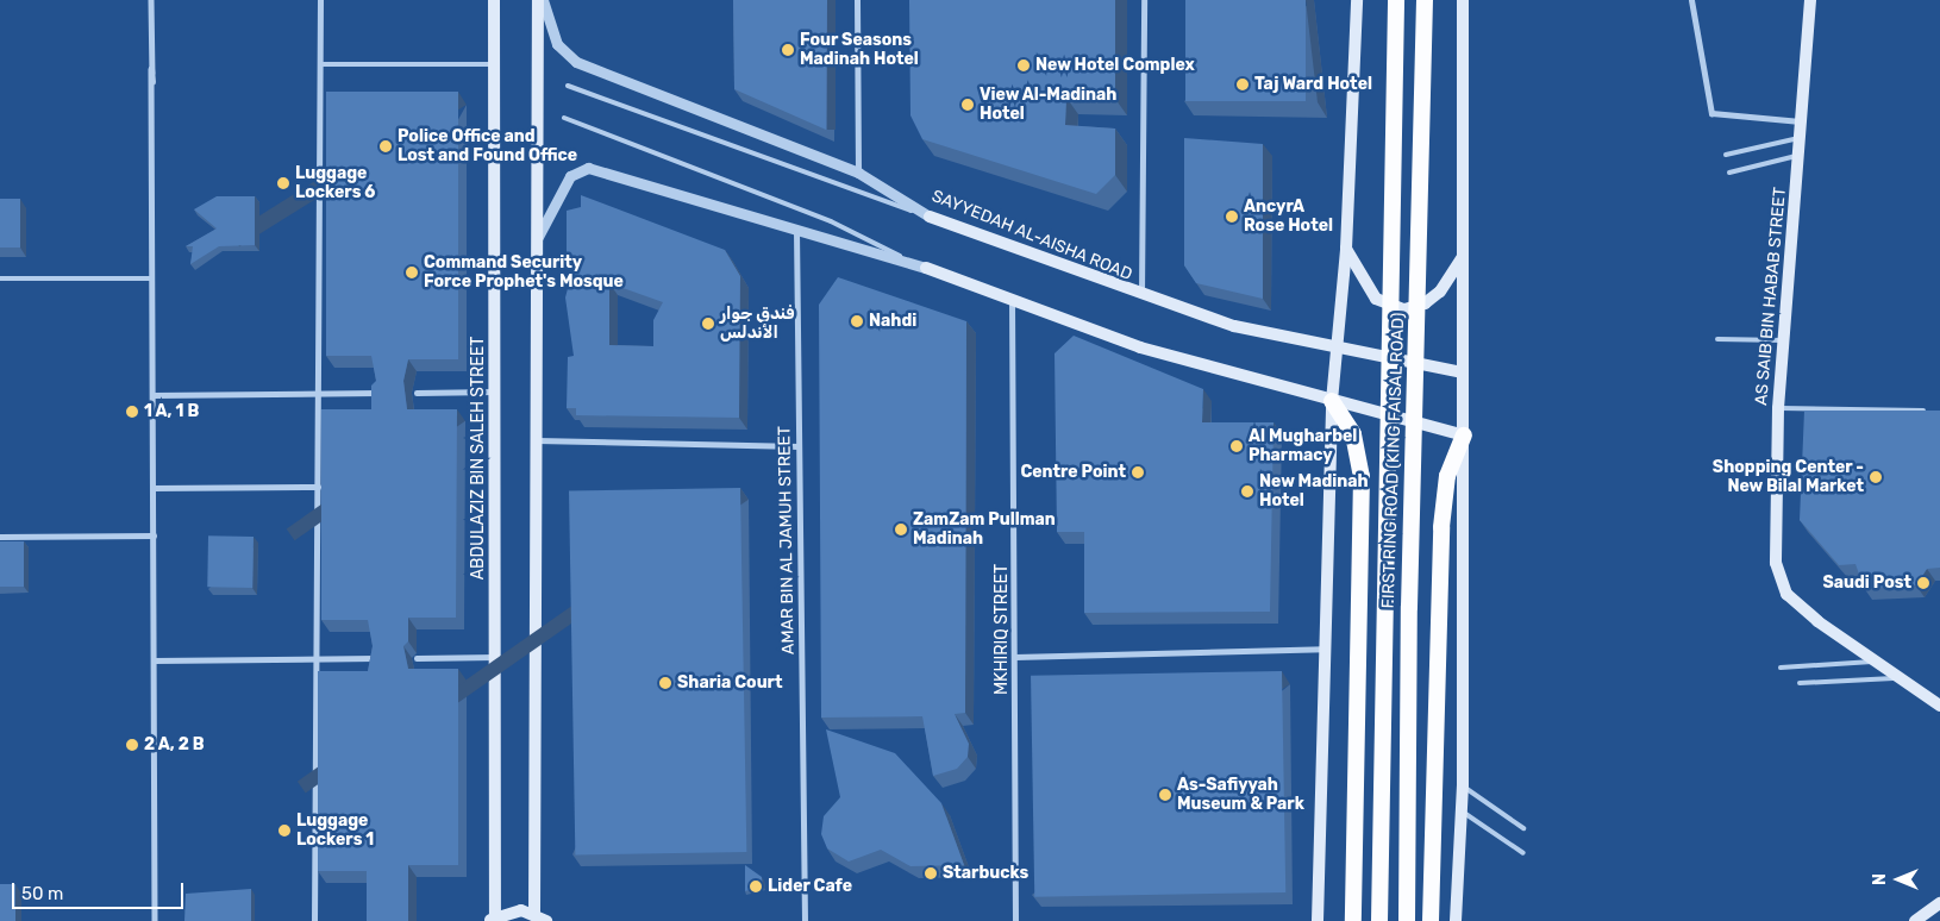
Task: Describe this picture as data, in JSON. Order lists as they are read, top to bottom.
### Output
{
  "streets": {
    "highway": ["FIRST RING ROAD (KING FAISAL ROAD)"],
    "main road": ["SAYYEDAH AL-AISHA ROAD", "AS SAIB BIN HABAB STREET", "ABDULAZIZ BIN SALEH STREET"],
    "street": ["AMAR BIN AL JAMUH STREET", "MKHIRIQ STREET"]
  },
  "places": [
    "Four Seasons Madinah Hotel",
    "New Hotel Complex",
    "Taj Ward Hotel",
    "View Al-Madinah Hotel",
    "Police Office and Lost and Found Office",
    "Luggage Lockers 6",
    "AncyrA Rose Hotel",
    "Command Security Force Prophet's Mosque",
    "Nahdi",
    "فندق جوار الأندلس",
    "1 A, 1 B",
    "Al Mugharbel Pharmacy",
    "Centre Point",
    "Shopping Center - New Bilal Market",
    "New Madinah Hotel",
    "ZamZam Pullman Madinah",
    "Saudi Post",
    "Sharia Court",
    "2 A, 2 B",
    "As-Safiyyah Museum & Park",
    "Luggage Lockers 1",
    "Starbucks",
    "Lider Cafe"
  ],
  "scale_bar": "50 m",
  "north": "left"
}
